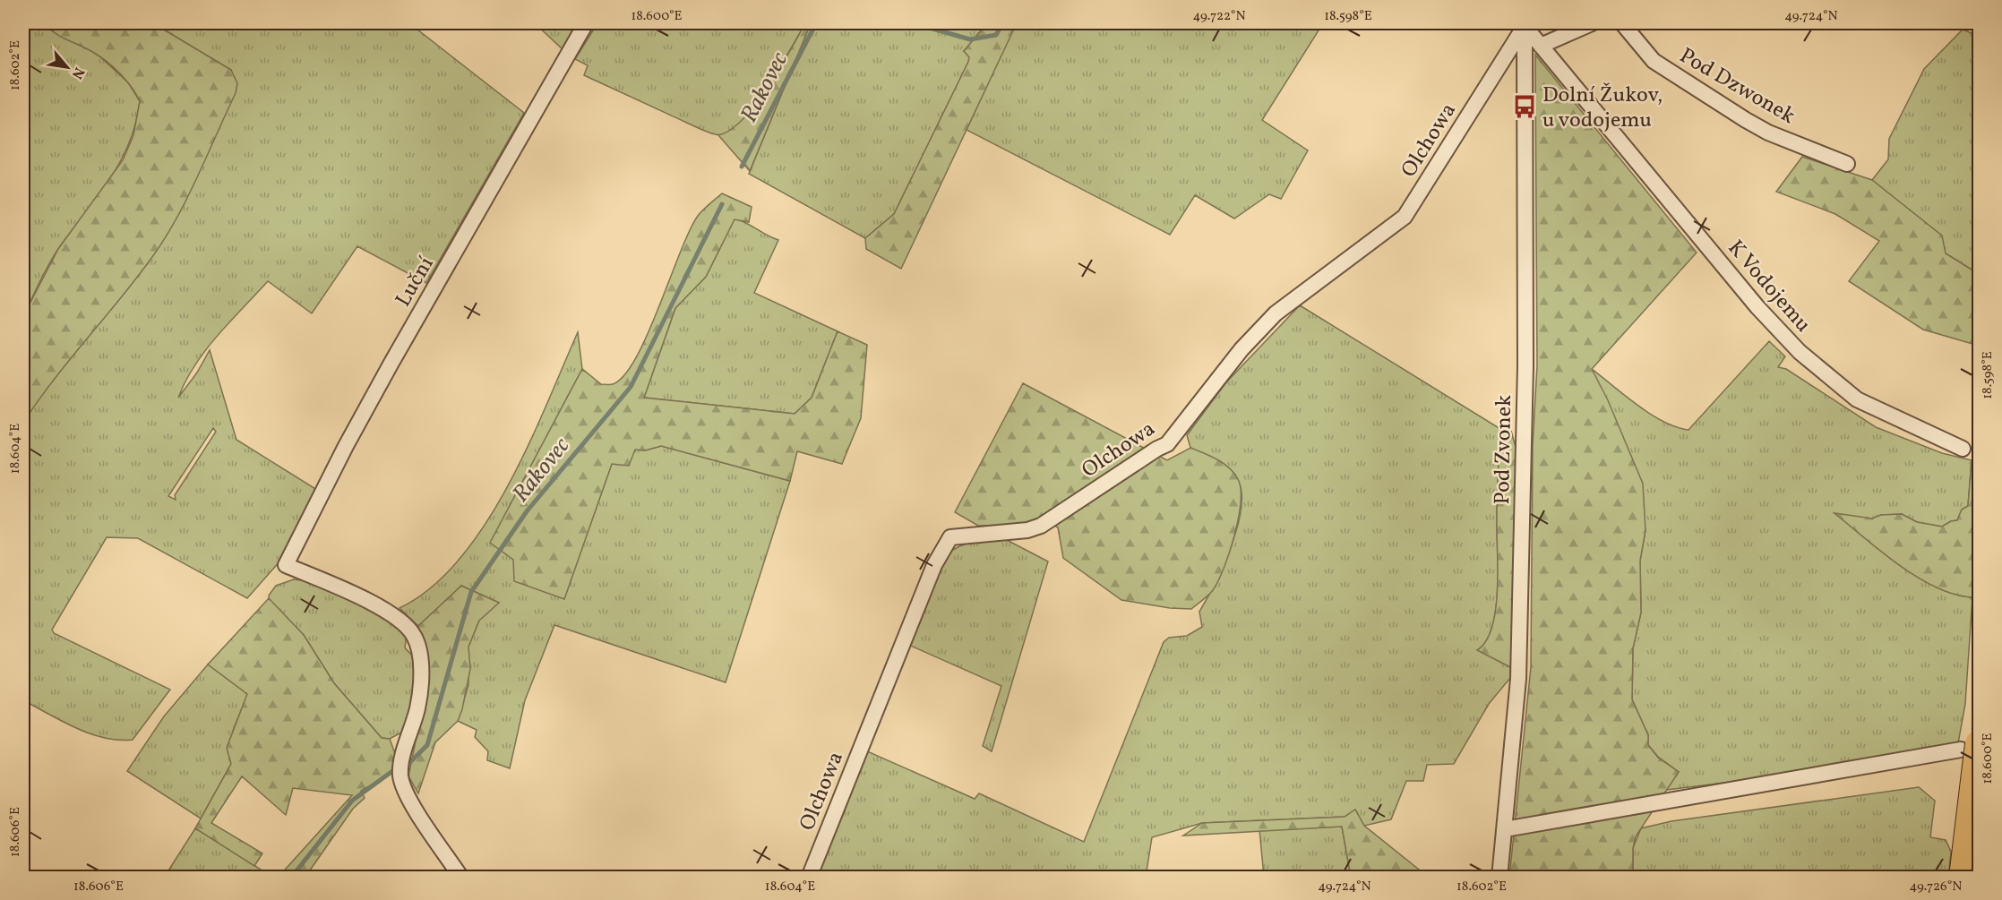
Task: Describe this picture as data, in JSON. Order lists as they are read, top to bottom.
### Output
{
  "streets": {
    "street": [
      "Pod Dzwonek",
      "Olchowa",
      "Luční",
      "K Vodojemu",
      "Pod Zvonek"
    ]
  },
  "crossings": [
    ["Olchowa", "K Vodojemu"],
    ["Olchowa", "Pod Zvonek"],
    ["K Vodojemu", "Pod Zvonek"]
  ],
  "water": ["Rakovec"],
  "places": {
    "bus stop": ["Dolní Žukov, u vodojemu"]
  },
  "north": "bottom right",
  "coordinates": [
    "18.600°E",
    "49.722°N",
    "18.598°E",
    "49.724°N",
    "18.602°E",
    "18.604°E",
    "18.606°E",
    "49.726°N"
  ]
}
